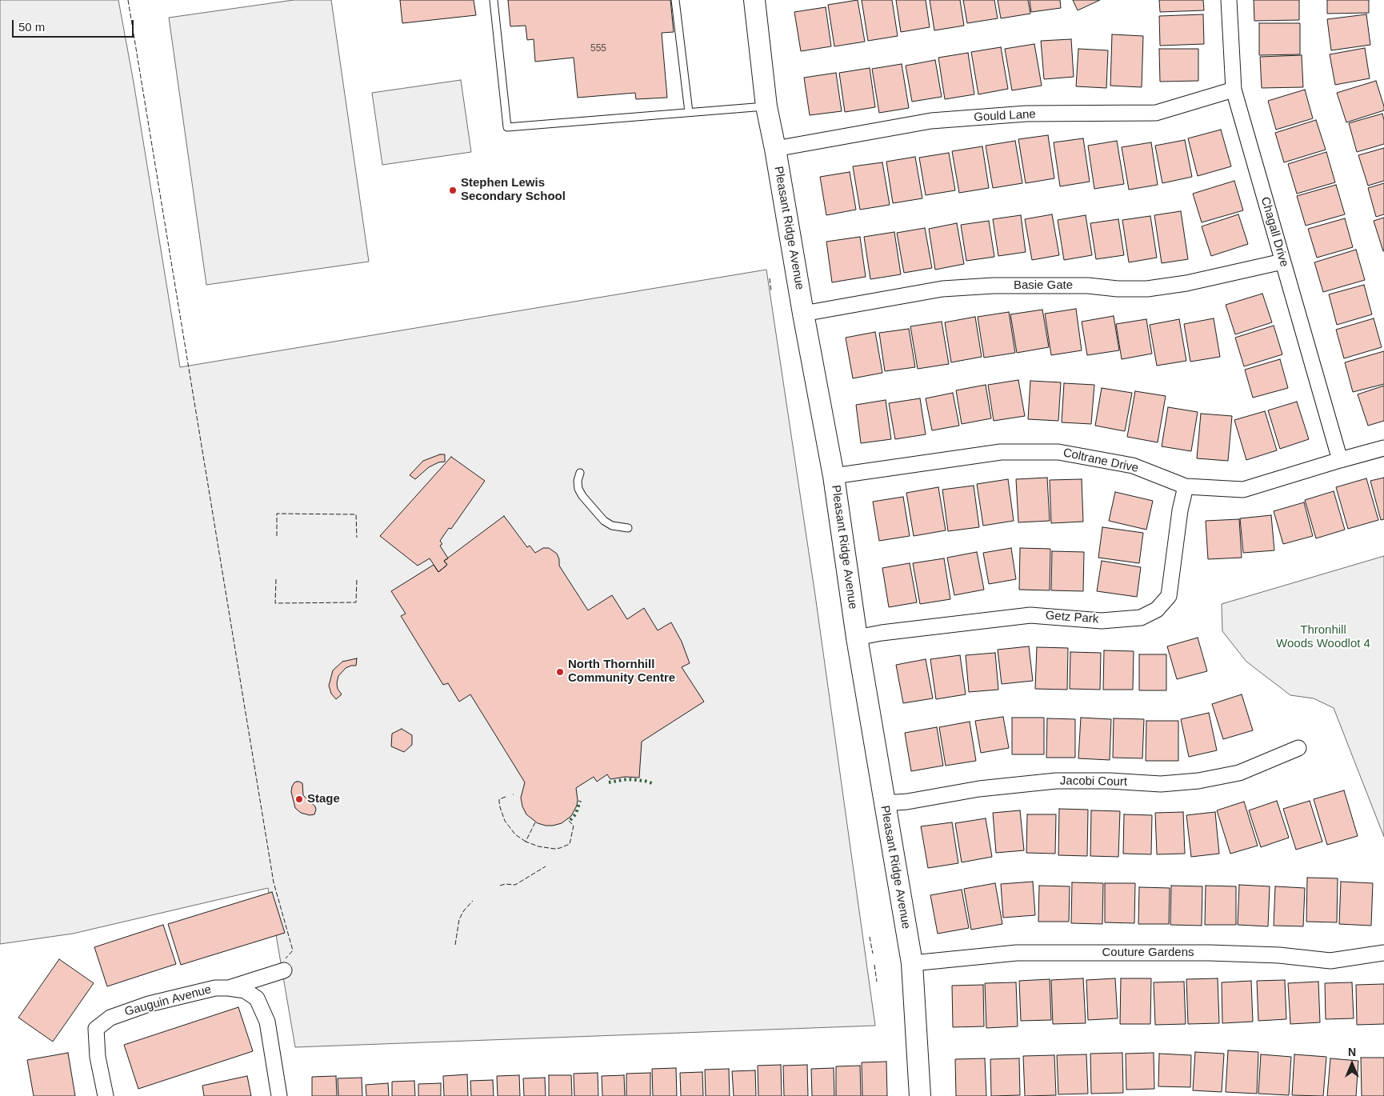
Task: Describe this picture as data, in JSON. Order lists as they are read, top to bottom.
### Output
{
  "streets": {
    "street": [
      "Gould Lane",
      "Pleasant Ridge Avenue",
      "Chagall Drive",
      "Basie Gate",
      "Coltrane Drive",
      "Getz Park",
      "Jacobi Court",
      "Couture Gardens",
      "Gauguin Avenue"
    ]
  },
  "crossings": [
    ["Gould Lane", "Pleasant Ridge Avenue"],
    ["Gould Lane", "Chagall Drive"],
    ["Pleasant Ridge Avenue", "Basie Gate"],
    ["Pleasant Ridge Avenue", "Coltrane Drive"],
    ["Pleasant Ridge Avenue", "Getz Park"],
    ["Pleasant Ridge Avenue", "Jacobi Court"],
    ["Pleasant Ridge Avenue", "Couture Gardens"],
    ["Chagall Drive", "Basie Gate"],
    ["Chagall Drive", "Coltrane Drive"],
    ["Coltrane Drive", "Getz Park"]
  ],
  "parks": ["Thronhill Woods Woodlot 4"],
  "places": ["Stephen Lewis Secondary School", "North Thornhill Community Centre", "Stage"],
  "house_numbers": ["555"],
  "scale_bar": "50 m",
  "north": "top"
}
